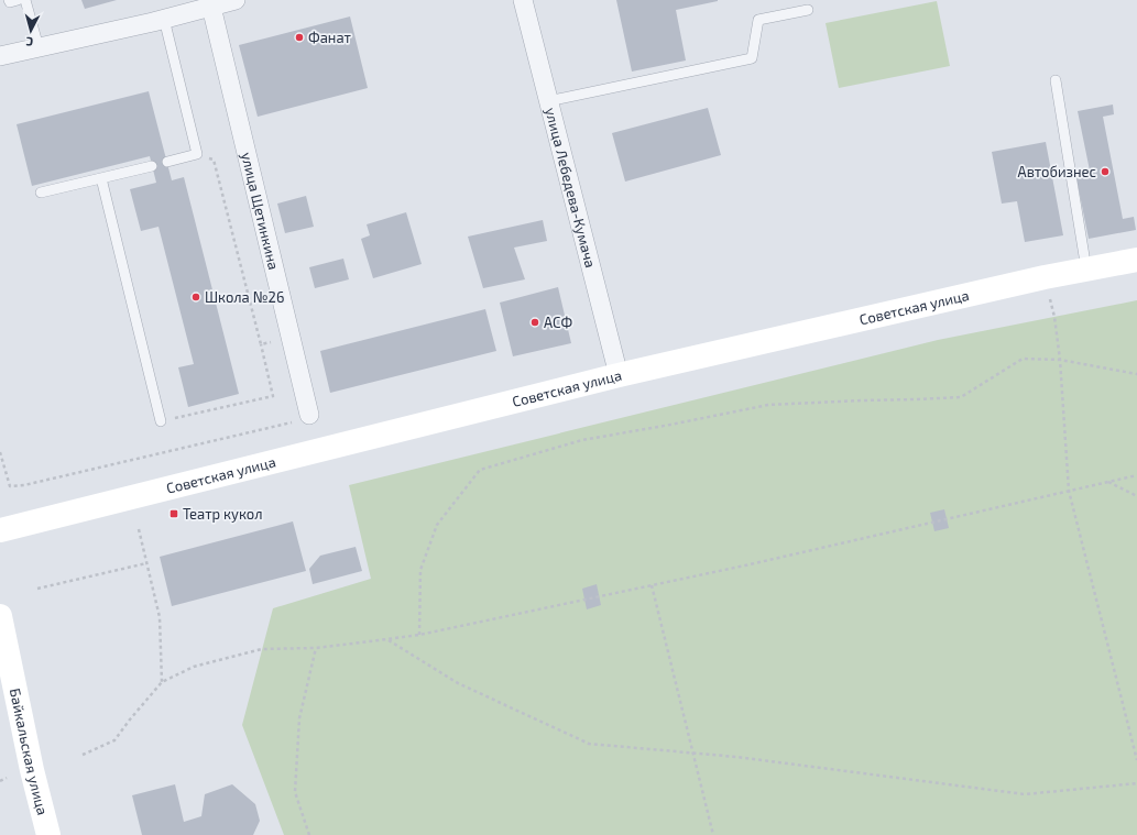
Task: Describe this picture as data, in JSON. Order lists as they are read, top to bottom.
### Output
{
  "streets": {
    "main road": ["Советская улица", "Байкальская улица"],
    "street": ["улица Лебедева-Кумача", "улица Щетинкина"]
  },
  "crossings": [
    ["улица Лебедева-Кумача", "Советская улица"]
  ],
  "places": {
    "other": [
      "Фанат",
      "Автобизнес",
      "Школа №26",
      "АСФ"
    ],
    "transit": ["Театр кукол"]
  },
  "north": "bottom"
}
